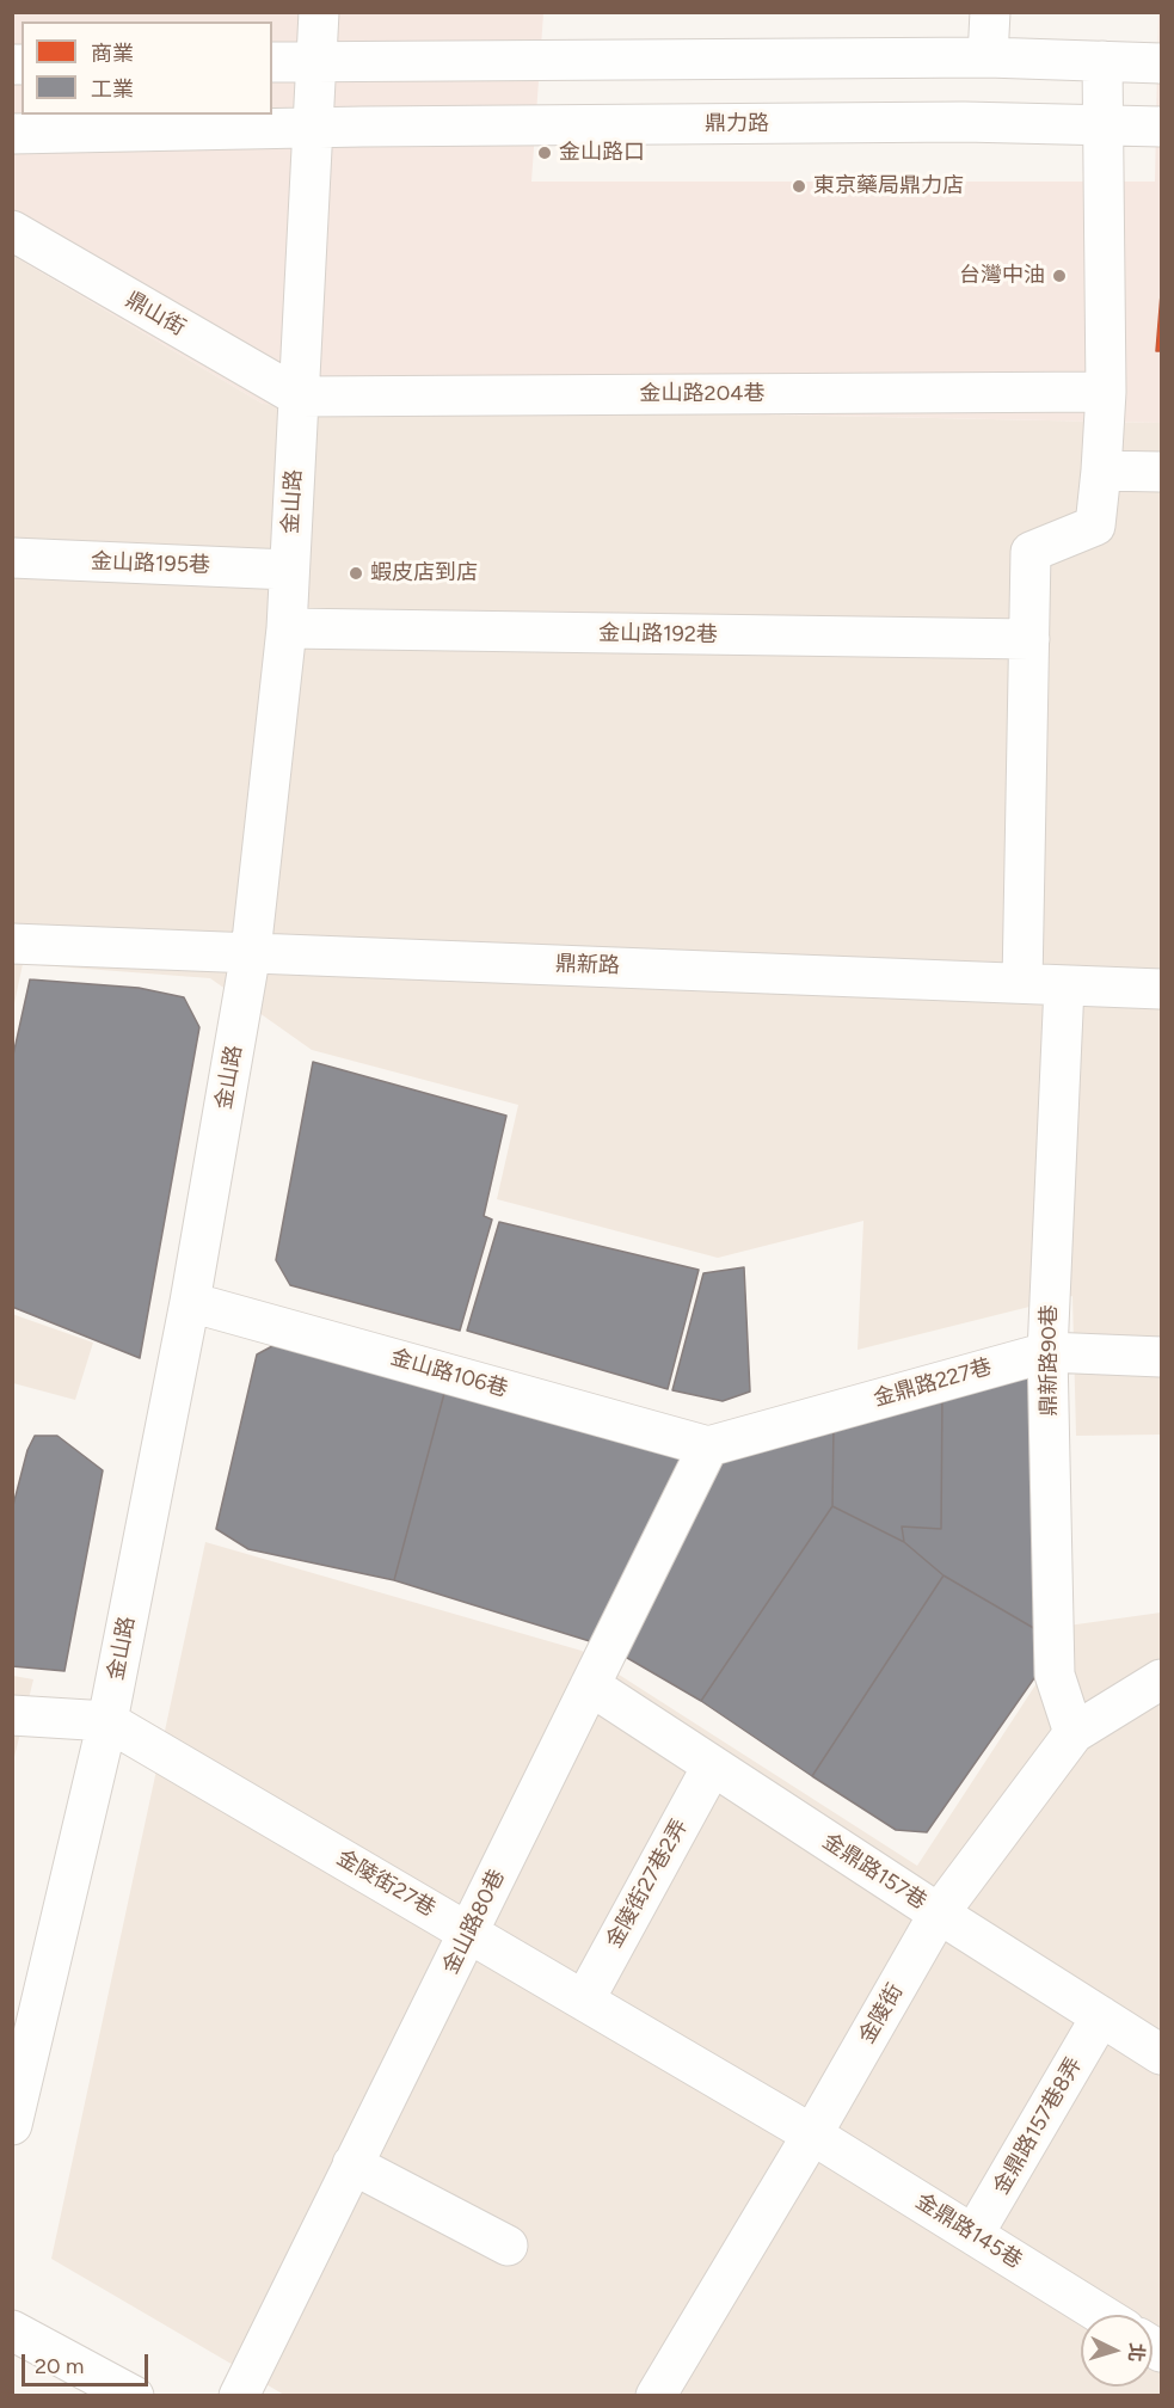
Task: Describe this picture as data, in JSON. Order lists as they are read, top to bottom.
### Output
{
  "streets": {
    "street": [
      "鼎力路",
      "鼎山街",
      "金山路204巷",
      "金山路",
      "金山路195巷",
      "金山路192巷",
      "鼎新路",
      "鼎新路90巷",
      "金山路106巷",
      "金鼎路227巷",
      "金鼎路157巷",
      "金陵街27巷",
      "金陵街27巷2弄",
      "金山路80巷",
      "金陵街",
      "金鼎路157巷8弄",
      "金鼎路145巷"
    ]
  },
  "crossings": [
    ["鼎力路", "金山路"],
    ["鼎山街", "金山路204巷"],
    ["鼎山街", "金山路"],
    ["金山路204巷", "金山路"],
    ["金山路", "金山路195巷"],
    ["金山路", "金山路192巷"],
    ["金山路", "鼎新路"],
    ["金山路", "金山路106巷"],
    ["金山路", "金陵街27巷"],
    ["鼎新路", "鼎新路90巷"],
    ["鼎新路90巷", "金鼎路227巷"],
    ["鼎新路90巷", "金陵街"],
    ["金山路106巷", "金鼎路227巷"],
    ["金山路106巷", "金山路80巷"],
    ["金鼎路227巷", "金山路80巷"],
    ["金鼎路157巷", "金陵街27巷2弄"],
    ["金鼎路157巷", "金山路80巷"],
    ["金鼎路157巷", "金陵街"],
    ["金鼎路157巷", "金鼎路157巷8弄"],
    ["金陵街27巷", "金陵街27巷2弄"],
    ["金陵街27巷", "金山路80巷"],
    ["金陵街27巷", "金陵街"],
    ["金陵街27巷", "金鼎路145巷"],
    ["金陵街", "金鼎路145巷"],
    ["金鼎路157巷8弄", "金鼎路145巷"]
  ],
  "places": [
    "金山路口",
    "東京藥局鼎力店",
    "台灣中油",
    "蝦皮店到店"
  ],
  "legend": ["商業", "工業"],
  "scale_bar": "20 m",
  "north": "right"
}
